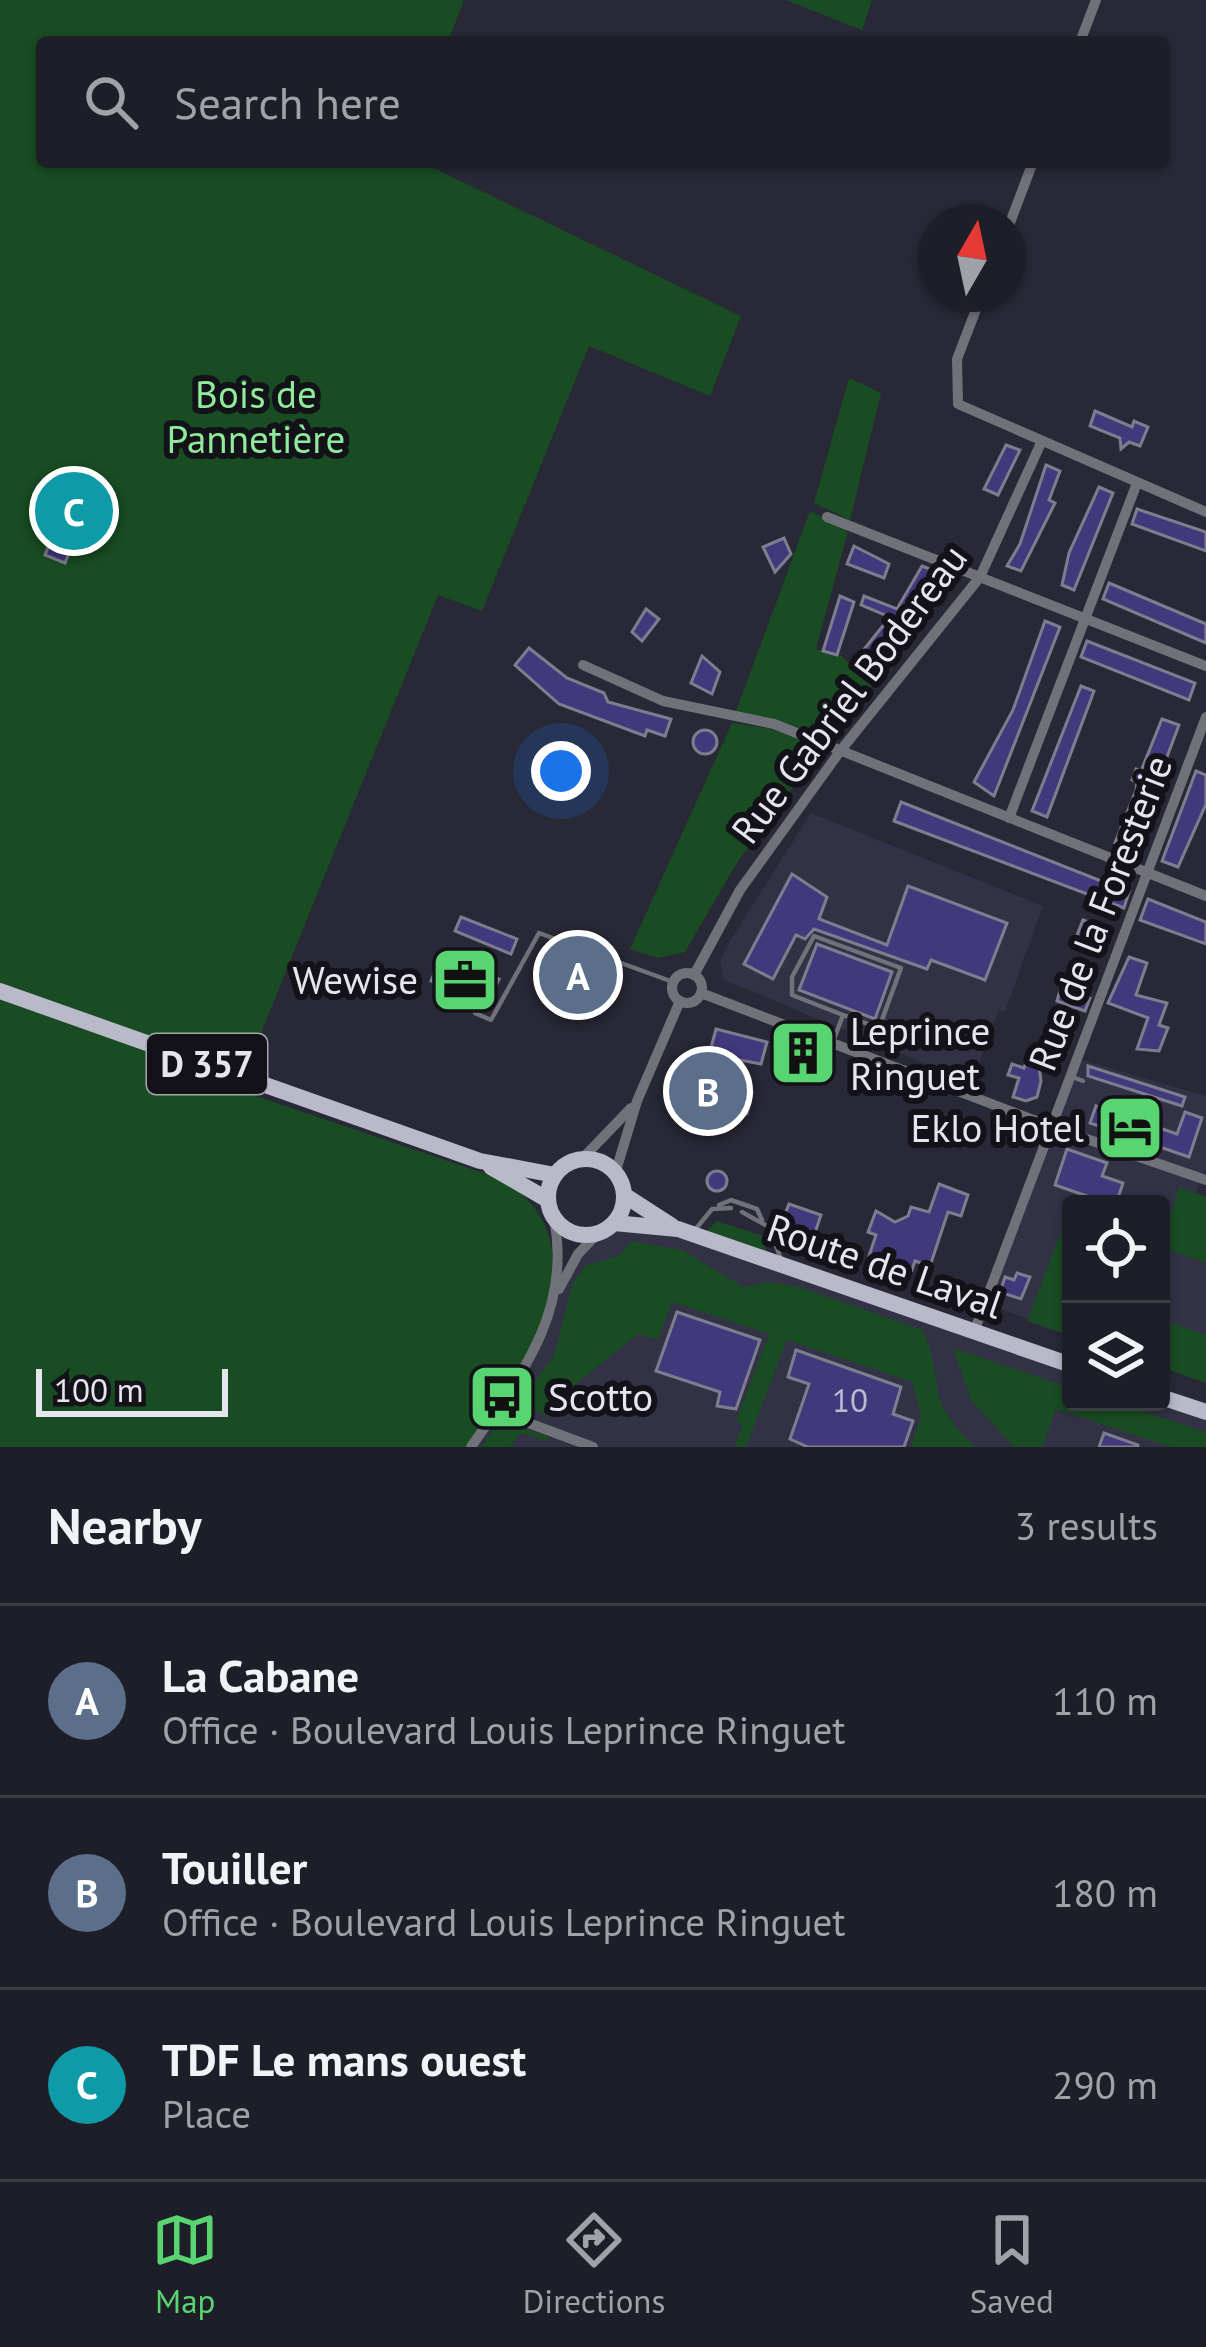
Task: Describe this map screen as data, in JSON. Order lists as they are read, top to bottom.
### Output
{
  "streets": {
    "main road": ["D 357", "Route de Laval"],
    "street": ["Rue Gabriel Bodereau", "Rue de la Foresterie"]
  },
  "crossings": [
    ["Rue de la Foresterie", "Route de Laval"],
    ["D 357", "Route de Laval"]
  ],
  "parks": ["Bois de Pannetière"],
  "places": {
    "office": ["Wewise"],
    "building": ["Leprince Ringuet"],
    "hotel": ["Eklo Hotel"],
    "bus stop": ["Scotto"]
  },
  "house_numbers": ["10"],
  "scale_bar": "100 m",
  "north": "top",
  "page": {
    "search": "Search here",
    "pins": ["C", "A", "B"],
    "scale": "100 m",
    "heading": ["Nearby", "3 results"],
    "list": [
      {
        "mark": "A",
        "name": "La Cabane",
        "note": "Office · Boulevard Louis Leprince Ringuet",
        "value": "110 m"
      },
      {
        "mark": "B",
        "name": "Touiller",
        "note": "Office · Boulevard Louis Leprince Ringuet",
        "value": "180 m"
      },
      {
        "mark": "C",
        "name": "TDF Le mans ouest",
        "note": "Place",
        "value": "290 m"
      }
    ],
    "nav": ["Map", "Directions", "Saved"]
  }
}
